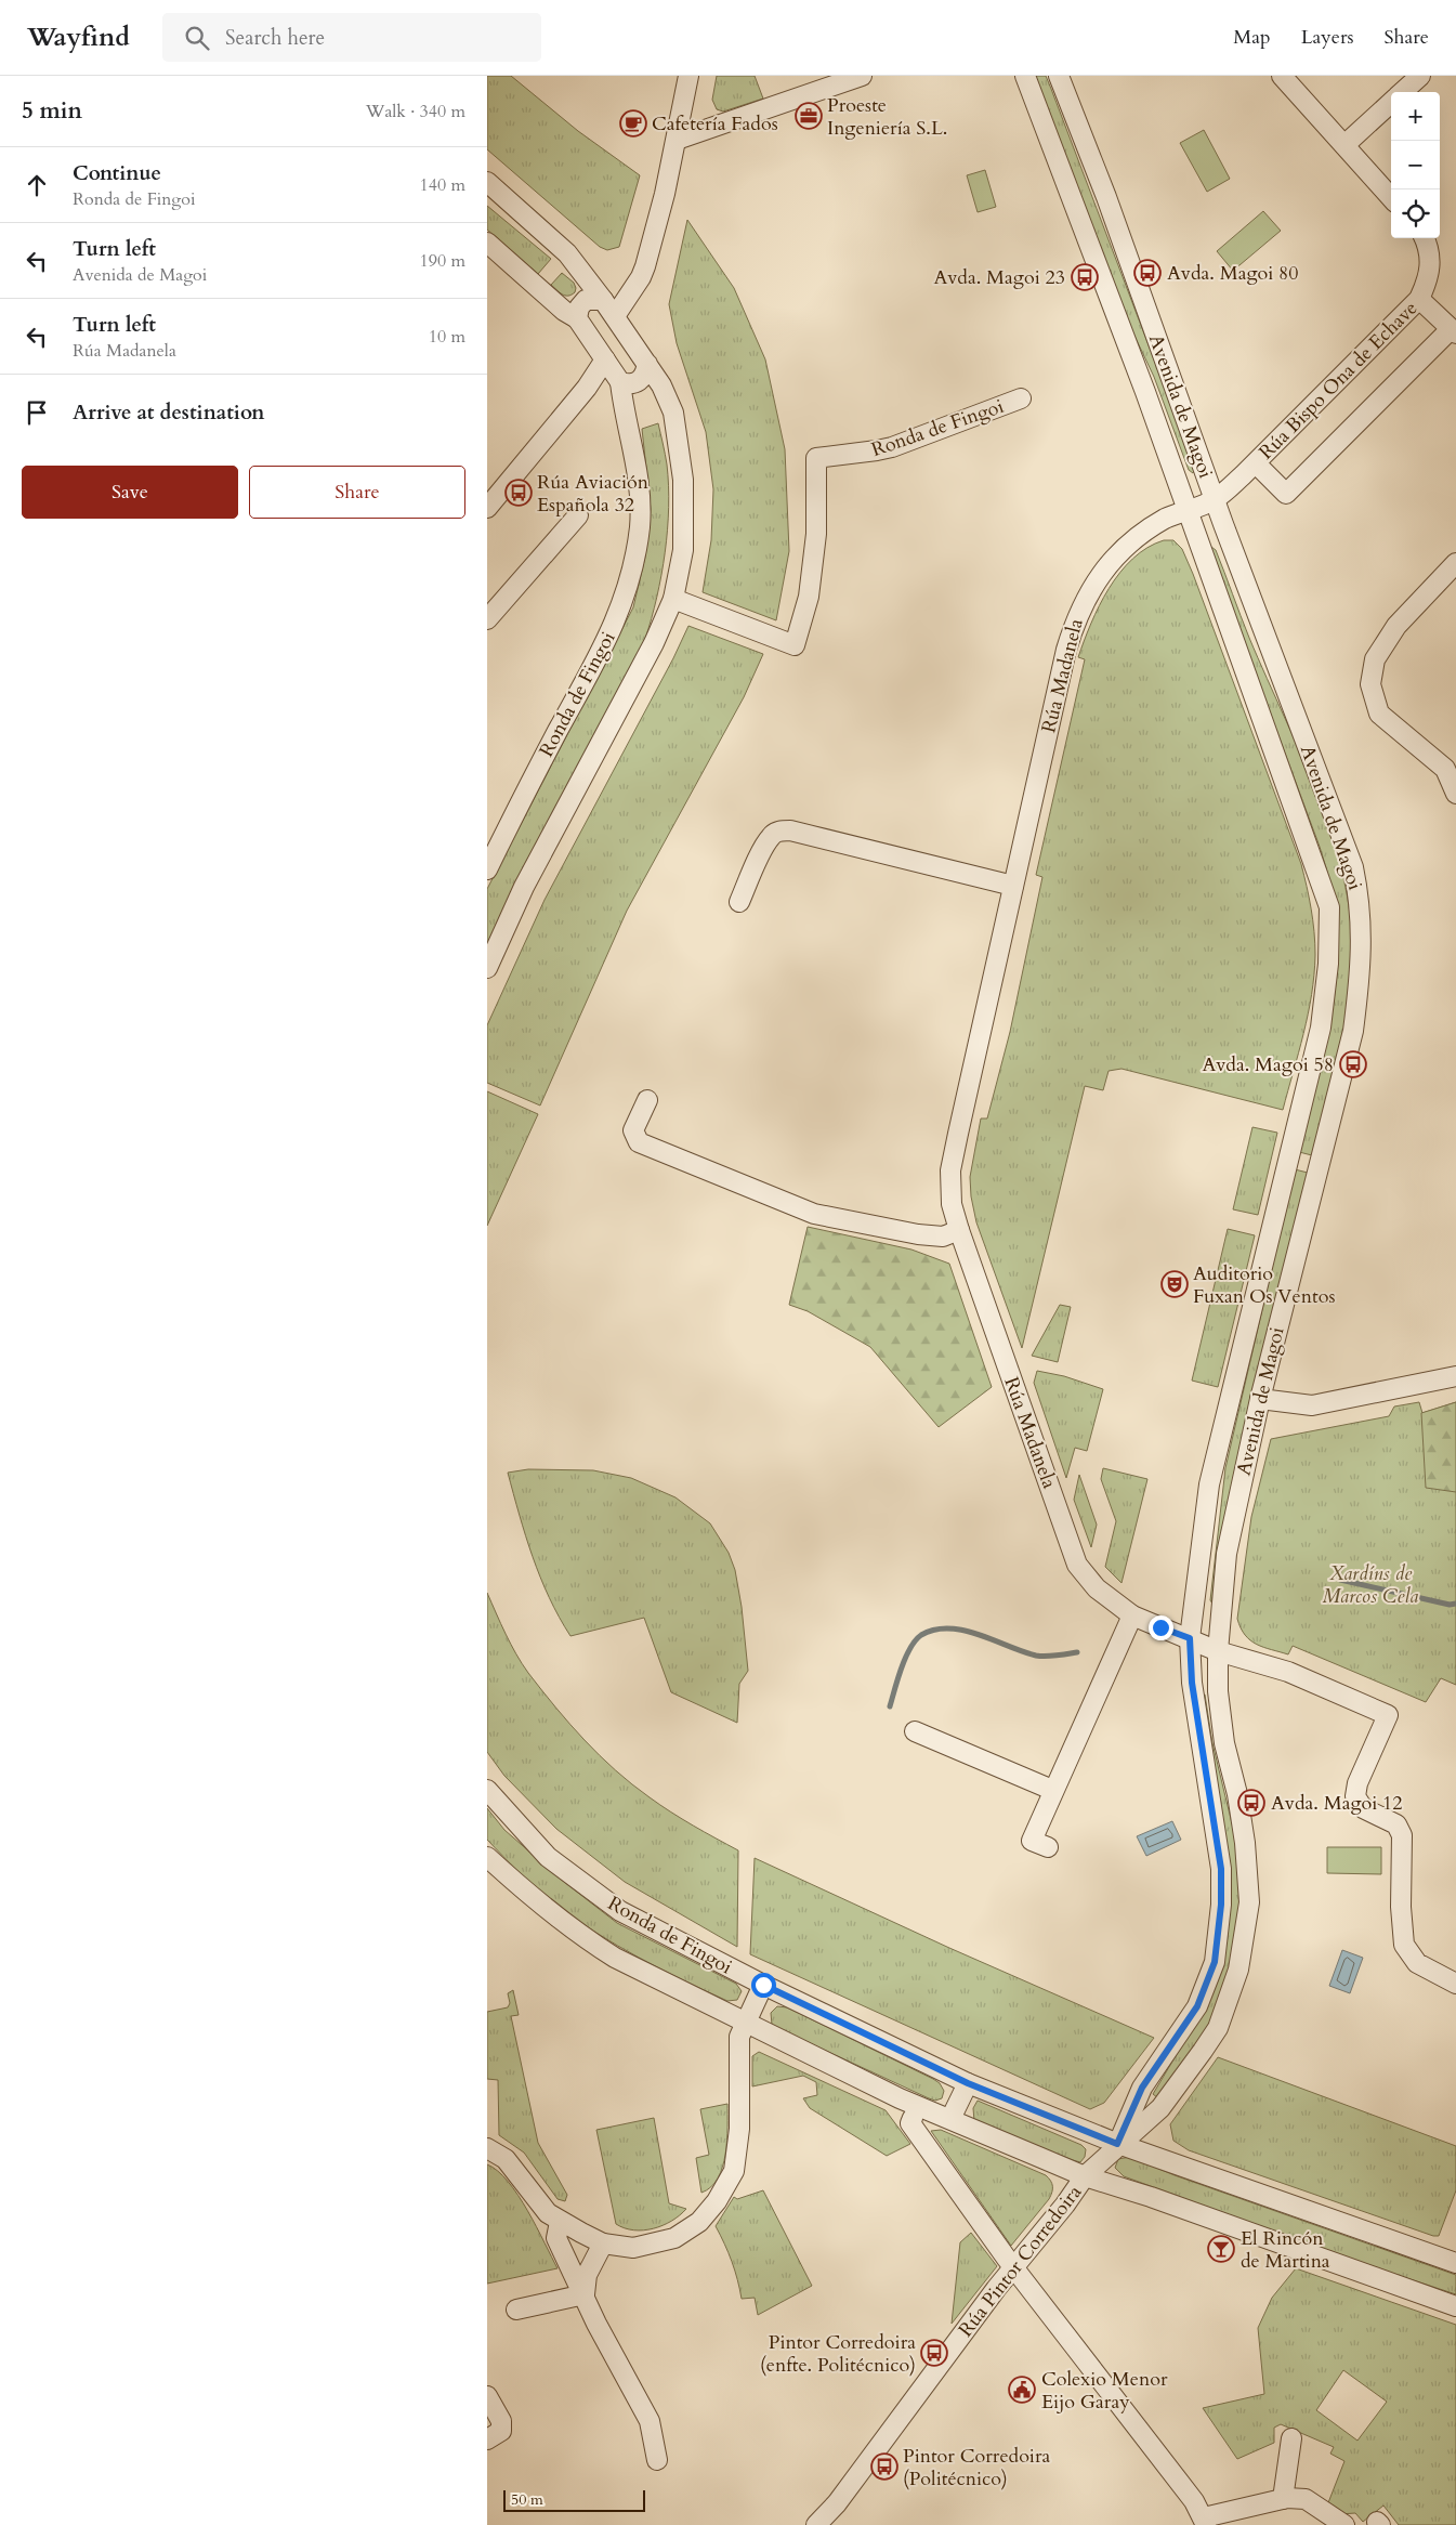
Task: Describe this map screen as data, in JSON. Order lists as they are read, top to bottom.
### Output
{
  "streets": {
    "street": [
      "Rúa Bispo Ona de Echave",
      "Avenida de Magoi",
      "Ronda de Fingoi",
      "Rúa Madanela",
      "Rúa Pintor Corredoira"
    ]
  },
  "crossings": [
    ["Rúa Bispo Ona de Echave", "Avenida de Magoi"],
    ["Rúa Bispo Ona de Echave", "Rúa Madanela"],
    ["Avenida de Magoi", "Ronda de Fingoi"],
    ["Avenida de Magoi", "Rúa Madanela"]
  ],
  "parks": ["Xardíns de Marcos Cela"],
  "places": {
    "office": ["Proeste Ingeniería S.L."],
    "cafe": ["Cafetería Fados"],
    "bus stop": [
      "Avda. Magoi 80",
      "Avda. Magoi 23",
      "Rúa Aviación Española 32",
      "Avda. Magoi 58",
      "Avda. Magoi 12",
      "Pintor Corredoira (enfte. Politécnico)",
      "Pintor Corredoira (Politécnico)"
    ],
    "theatre": ["Auditorio Fuxan Os Ventos"],
    "bar": ["El Rincón de Martina"],
    "public building": ["Colexio Menor Eijo Garay"]
  },
  "scale_bar": "50 m",
  "page": {
    "header": "Wayfind",
    "search": "Search here",
    "nav": ["Map", "Layers", "Share"],
    "heading": ["5 min", "Walk · 340 m"],
    "map_buttons": ["+", "−"],
    "list": [
      ["Continue", "Ronda de Fingoi", "140 m"],
      ["Turn left", "Avenida de Magoi", "190 m"],
      ["Turn left", "Rúa Madanela", "10 m"],
      "Arrive at destination"
    ],
    "buttons": ["Save", "Share"],
    "scale": "50 m"
  }
}
